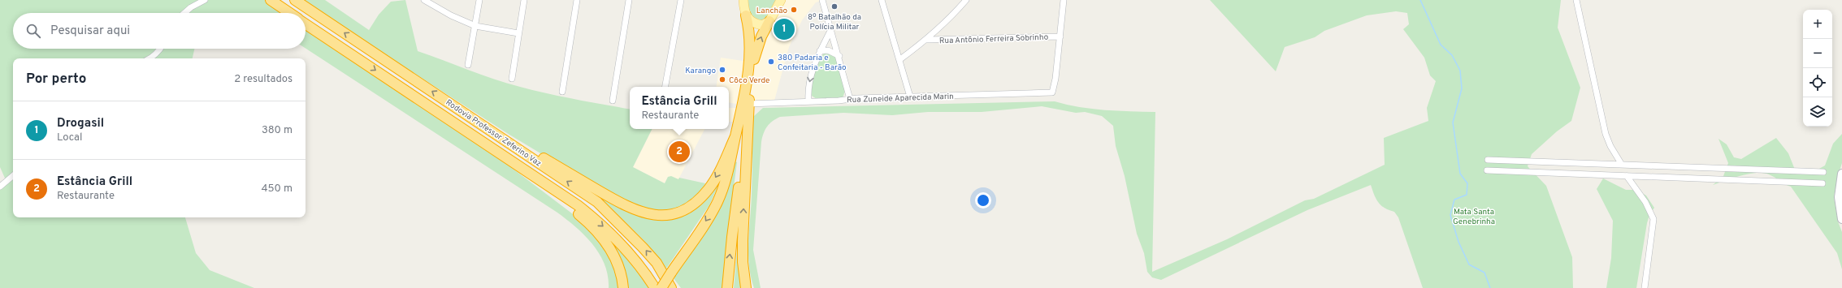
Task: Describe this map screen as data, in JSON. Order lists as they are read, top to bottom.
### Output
{
  "streets": {
    "highway": ["Rodovia Professor Zeferino Vaz"],
    "street": ["Rua Antônio Ferreira Sobrinho", "Rua Zuneide Aparecida Marin"]
  },
  "crossings": [
    ["Rua Antônio Ferreira Sobrinho", "Rua Zuneide Aparecida Marin"]
  ],
  "parks": ["Mata Santa Genebrinha"],
  "places": [
    "8º Batalhão da Polícia Militar",
    "Lanchão",
    "380 Padaria e Confeitaria - Barão",
    "Karango",
    "Côco Verde"
  ],
  "page": {
    "map_buttons": ["+", "−"],
    "search": "Pesquisar aqui",
    "pins": ["1", "2"],
    "heading": ["Por perto", "2 resultados"],
    "popup": ["Estância Grill", "Restaurante"],
    "list": [
      {
        "mark": "1",
        "name": "Drogasil",
        "note": "Local",
        "value": "380 m"
      },
      {
        "mark": "2",
        "name": "Estância Grill",
        "note": "Restaurante",
        "value": "450 m"
      }
    ]
  }
}
